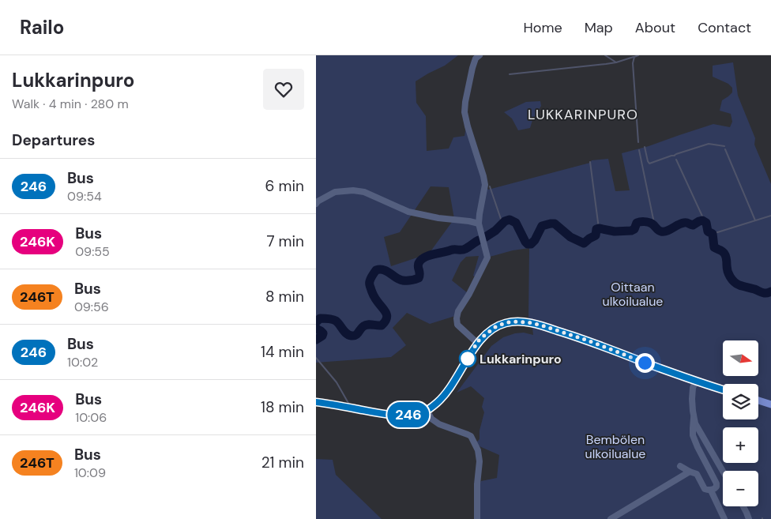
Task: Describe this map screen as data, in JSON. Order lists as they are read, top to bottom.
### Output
{
  "districts": ["LUKKARINPURO"],
  "parks": ["Oittaan ulkoilualue", "Bembölen ulkoilualue"],
  "places": ["Lukkarinpuro"],
  "lines": ["bus line 246"],
  "north": "right",
  "page": {
    "header": "Railo",
    "nav": [
      "Home",
      "Map",
      "About",
      "Contact"
    ],
    "heading": [
      ["Lukkarinpuro", "Walk · 4 min · 280 m"],
      "Departures"
    ],
    "on_map": "246",
    "list": [
      {
        "mark": "246",
        "name": "Bus",
        "note": "09:54",
        "value": "6 min"
      },
      {
        "mark": "246K",
        "name": "Bus",
        "note": "09:55",
        "value": "7 min"
      },
      {
        "mark": "246T",
        "name": "Bus",
        "note": "09:56",
        "value": "8 min"
      },
      {
        "mark": "246",
        "name": "Bus",
        "note": "10:02",
        "value": "14 min"
      },
      {
        "mark": "246K",
        "name": "Bus",
        "note": "10:06",
        "value": "18 min"
      },
      {
        "mark": "246T",
        "name": "Bus",
        "note": "10:09",
        "value": "21 min"
      }
    ],
    "map_buttons": ["+", "−"]
  }
}
